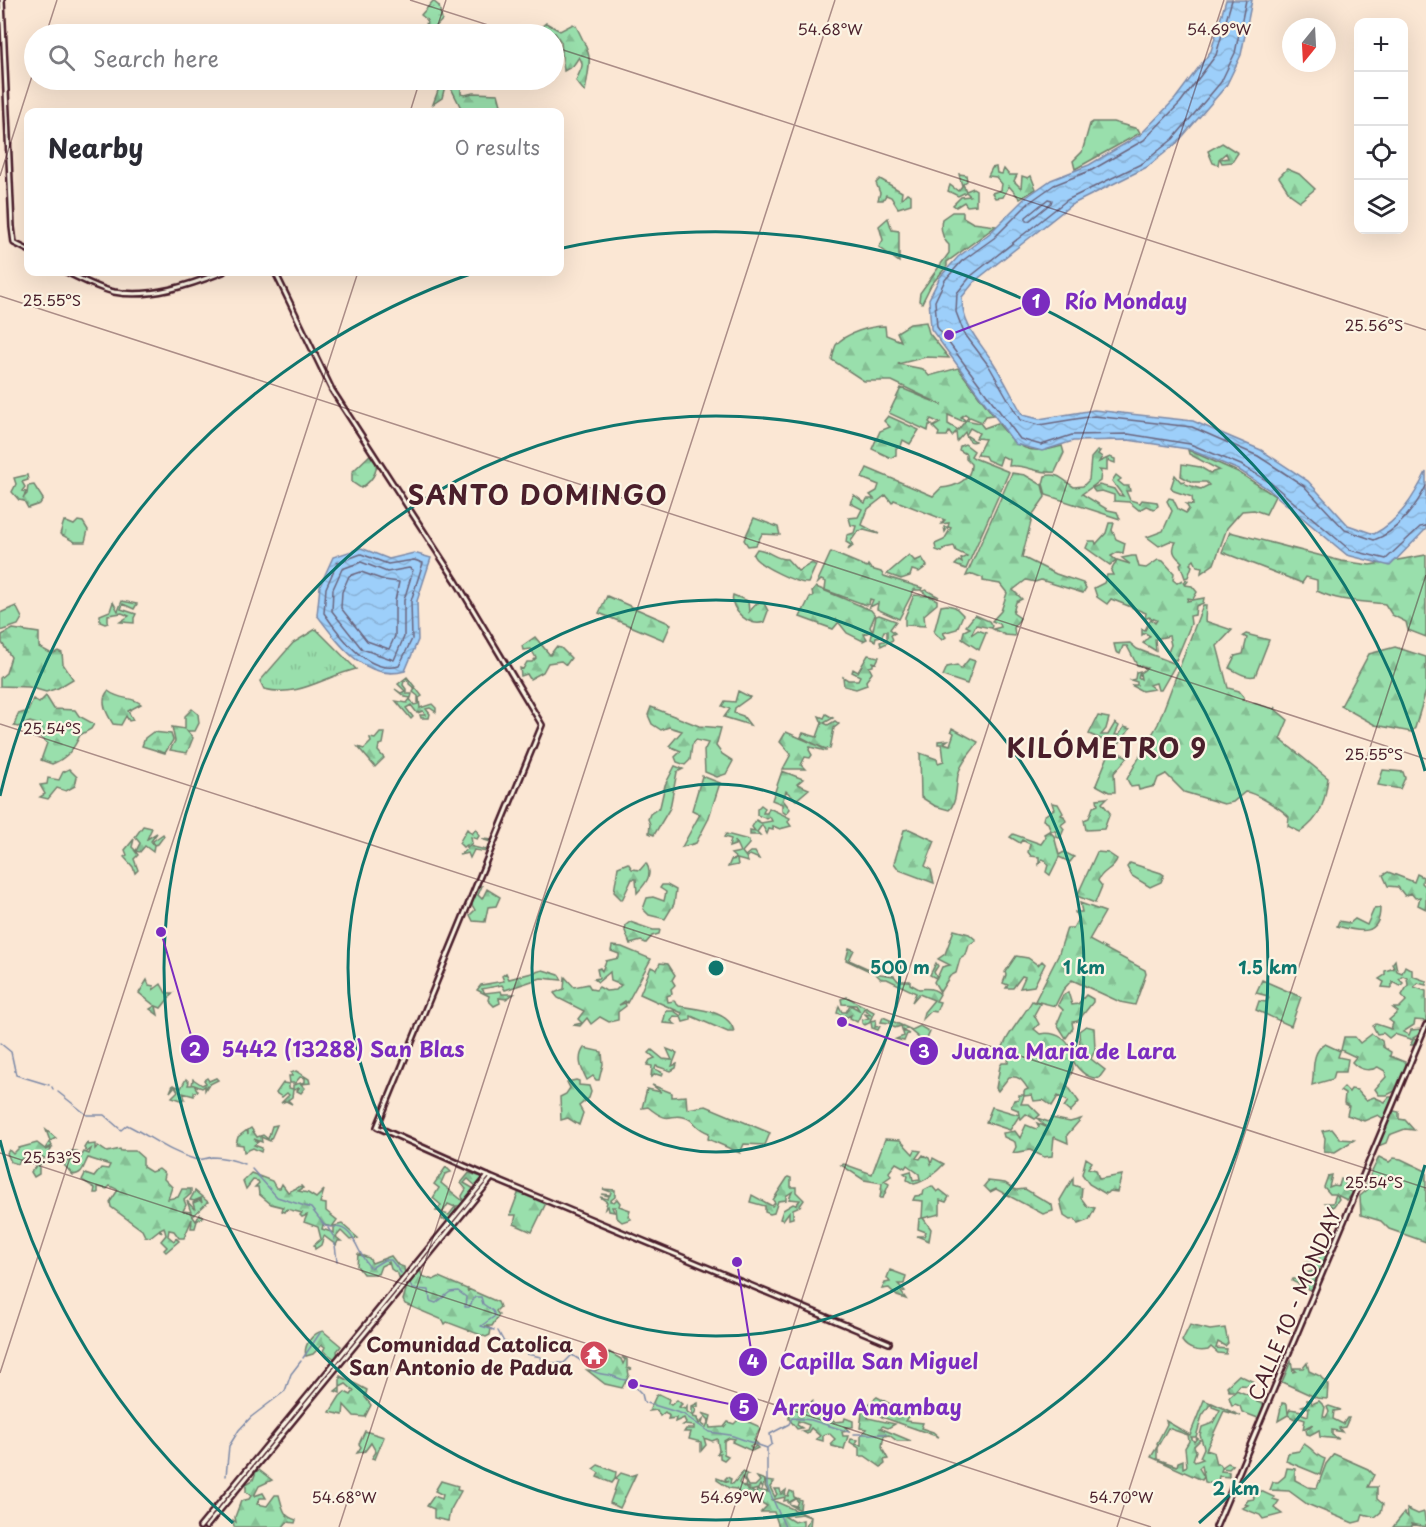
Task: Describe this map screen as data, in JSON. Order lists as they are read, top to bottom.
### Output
{
  "streets": {
    "street": ["CALLE 10 - MONDAY"]
  },
  "districts": ["SANTO DOMINGO", "KILÓMETRO 9"],
  "places": {
    "other": [
      "Río Monday",
      "5442 (13288) San Blas",
      "Juana Maria de Lara",
      "Capilla San Miguel",
      "Arroyo Amambay"
    ],
    "temple": ["Comunidad Catolica San Antonio de Padua"]
  },
  "north": "bottom",
  "page": {
    "map_buttons": ["+", "−"],
    "search": "Search here",
    "heading": ["Nearby", "0 results"]
  },
  "coordinates": [
    "54.68°W",
    "54.69°W",
    "25.55°S",
    "25.56°S",
    "25.54°S",
    "25.53°S",
    "54.70°W"
  ],
  "rings": [
    "500 m",
    "1 km",
    "1.5 km",
    "2 km"
  ]
}
